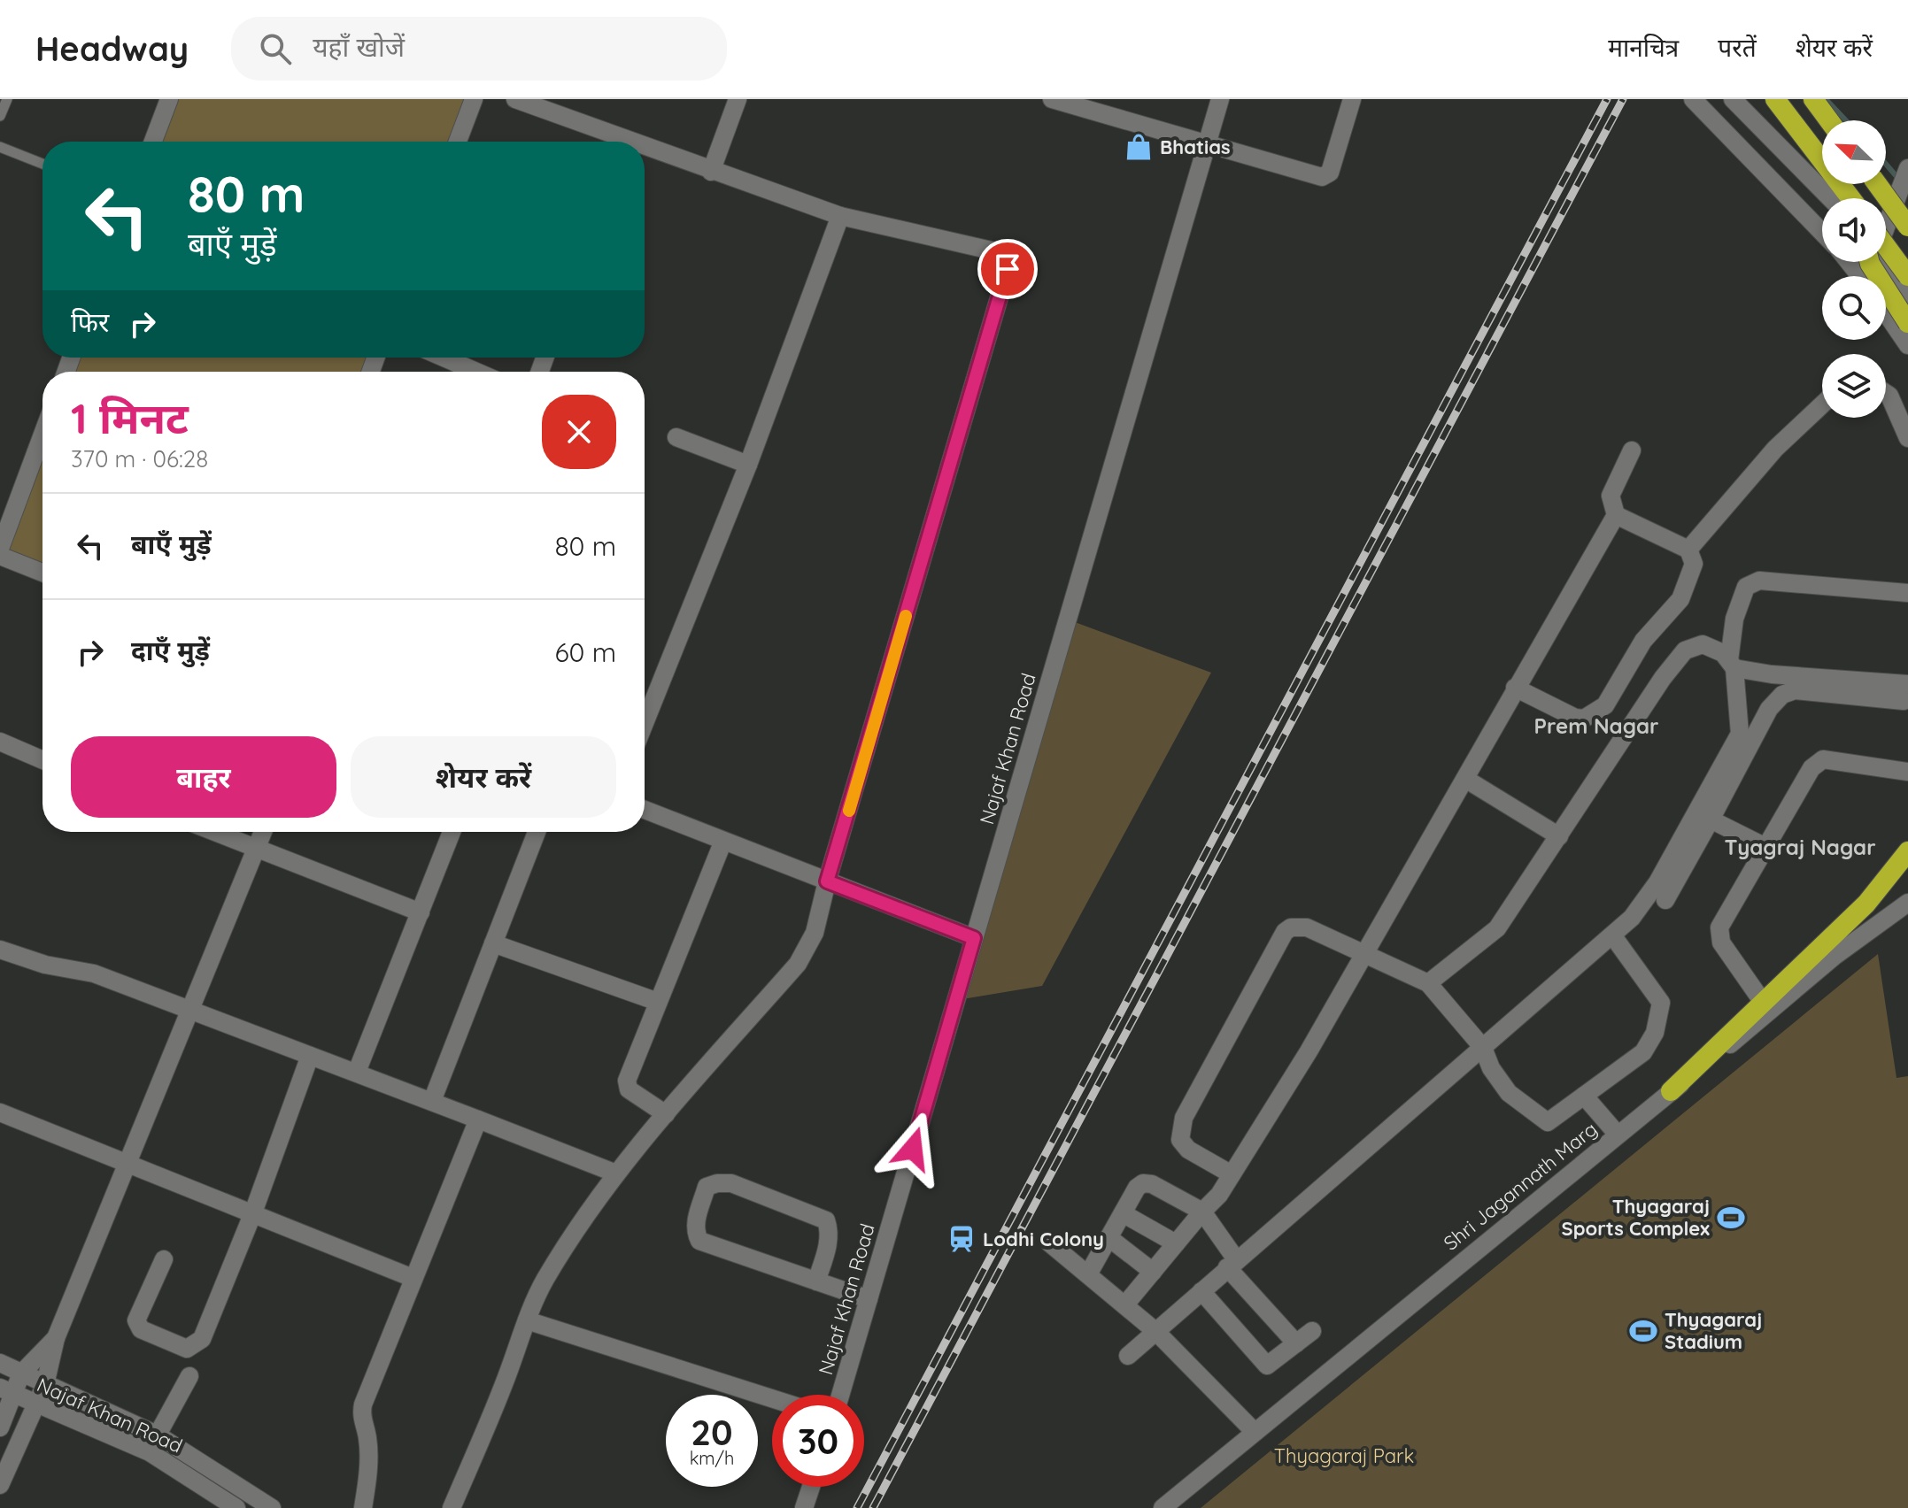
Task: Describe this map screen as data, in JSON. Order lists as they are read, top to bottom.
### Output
{
  "streets": {
    "street": ["Najaf Khan Road", "Shri Jagannath Marg"]
  },
  "districts": ["Prem Nagar", "Tyagraj Nagar"],
  "parks": ["Thyagaraj Park"],
  "places": {
    "shop": ["Bhatias"],
    "sports": ["Thyagaraj Sports Complex", "Thyagaraj Stadium"],
    "station": ["Lodhi Colony"]
  },
  "north": "top left",
  "page": {
    "header": "Headway",
    "search": "यहाँ खोजें",
    "nav": ["मानचित्र", "परतें", "शेयर करें"],
    "turn": ["80 m", "बाएँ मुड़ें"],
    "then": "फिर",
    "heading": ["1 मिनट", "370 m · 06:28"],
    "list": [
      {
        "name": "बाएँ मुड़ें",
        "value": "80 m"
      },
      {
        "name": "दाएँ मुड़ें",
        "value": "60 m"
      }
    ],
    "buttons": ["बाहर", "शेयर करें"],
    "speed": "20 km/h",
    "limit": "30"
  }
}
